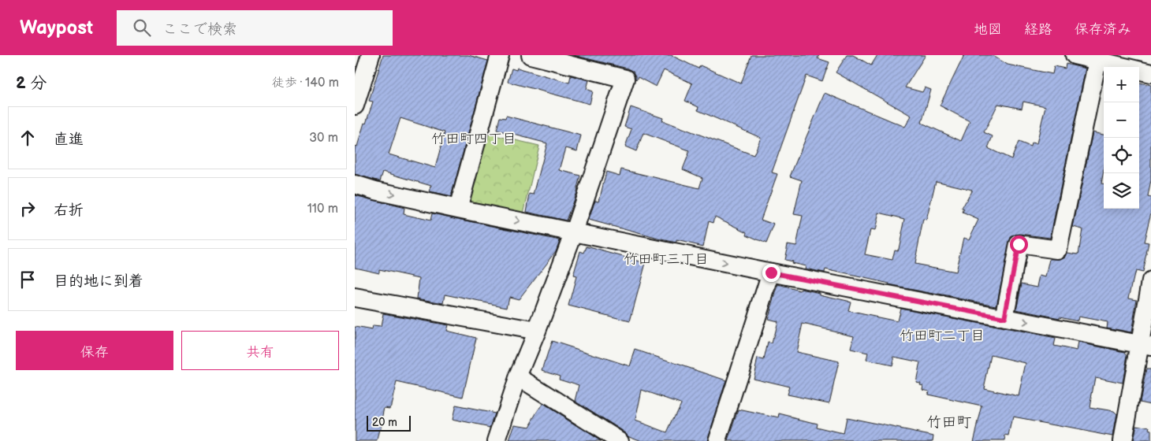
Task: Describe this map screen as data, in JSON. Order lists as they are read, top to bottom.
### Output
{
  "districts": [
    "竹田町四丁目",
    "竹田町三丁目",
    "竹田町二丁目",
    "竹田町"
  ],
  "scale_bar": "20 m",
  "page": {
    "header": "Waypost",
    "search": "ここで検索",
    "nav": ["地図", "経路", "保存済み"],
    "heading": ["2 分", "徒歩 · 140 m"],
    "map_buttons": ["+", "−"],
    "list": [
      ["直進", "30 m"],
      ["右折", "110 m"],
      "目的地に到着"
    ],
    "buttons": ["保存", "共有"],
    "scale": "20 m"
  }
}
